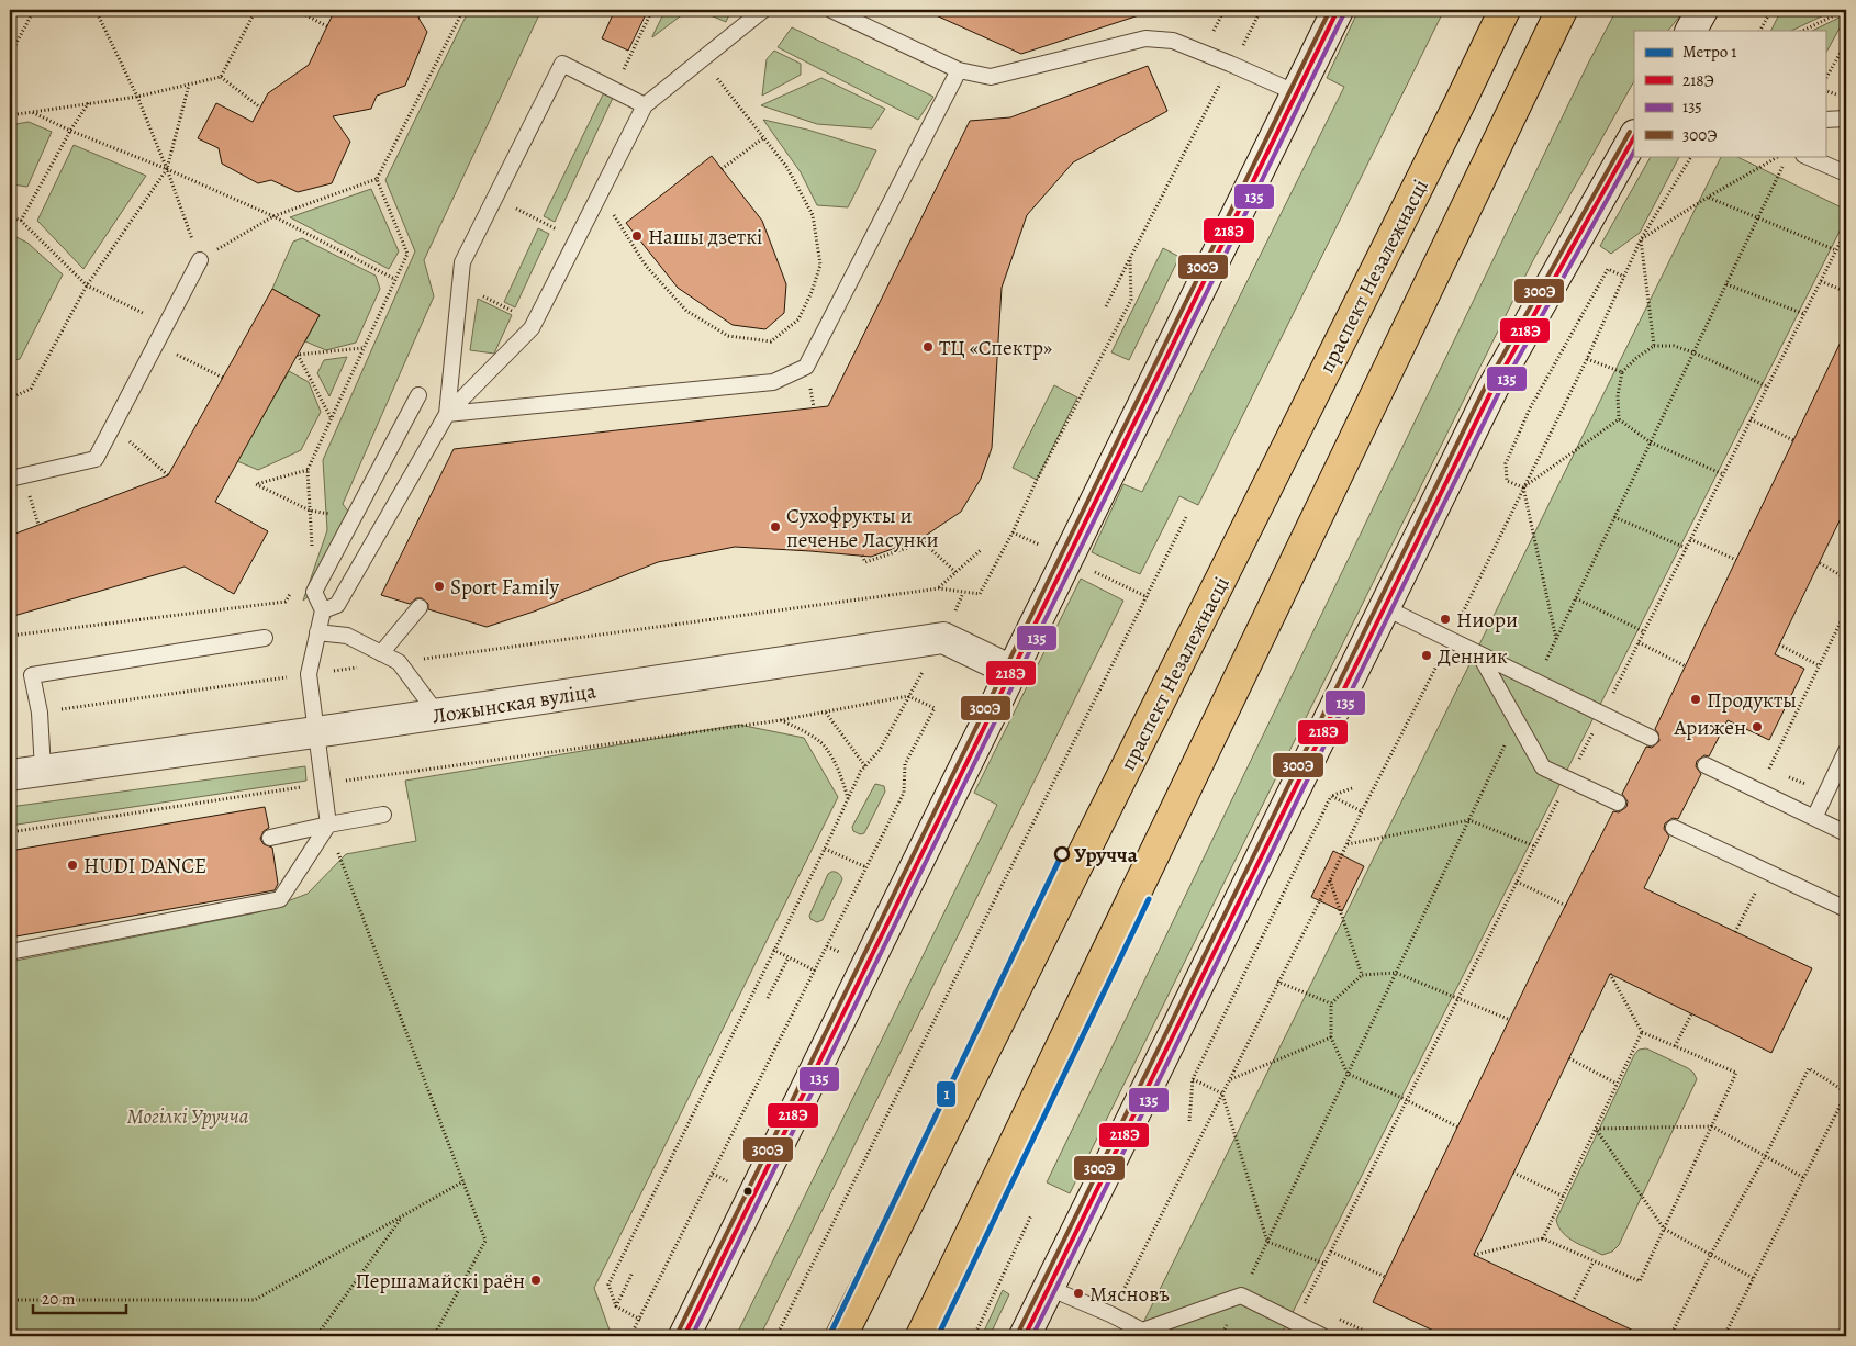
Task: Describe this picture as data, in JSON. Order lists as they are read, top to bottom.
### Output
{
  "streets": {
    "highway": ["праспект Незалежнасці"],
    "main road": ["Ложынская вуліца"]
  },
  "parks": ["Могілкі Уручча"],
  "places": [
    "Нашы дзеткі",
    "ТЦ «Спектр»",
    "Сухофрукты и печенье Ласунки",
    "Sport Family",
    "Ниори",
    "Денник",
    "Продукты",
    "Арижен",
    "Уручча",
    "HUDI DANCE",
    "Першамайскі раён",
    "Мясновъ"
  ],
  "lines": [
    "transit line 218Э",
    "transit line 300Э",
    "transit line 135",
    "metro line 1"
  ],
  "legend": [
    "Метро 1",
    "218Э",
    "135",
    "300Э"
  ],
  "scale_bar": "20 m"
}
